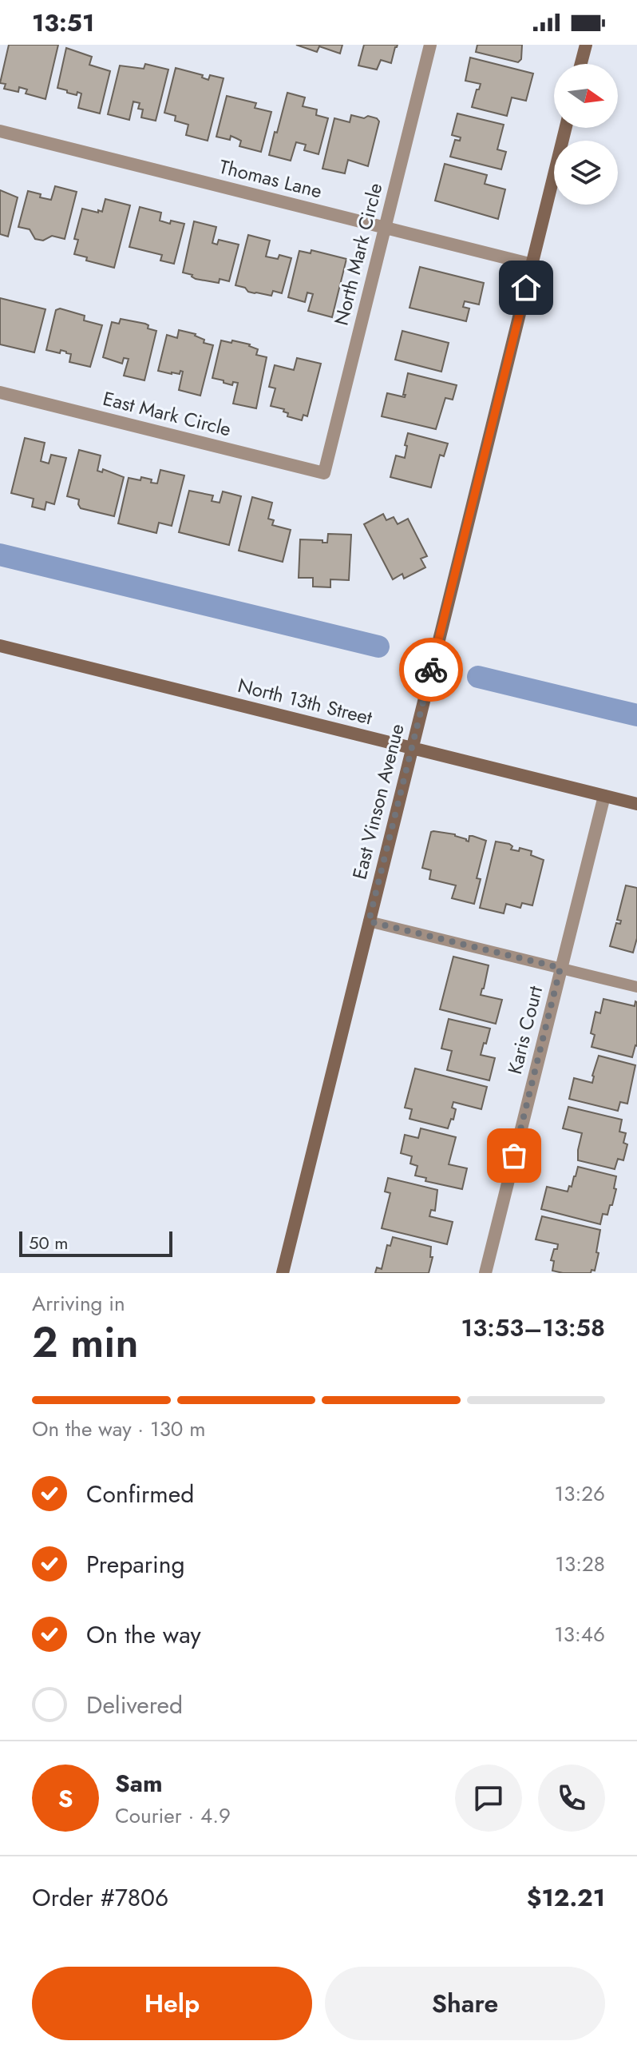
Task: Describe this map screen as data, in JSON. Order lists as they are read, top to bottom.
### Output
{
  "streets": {
    "street": [
      "Thomas Lane",
      "North Mark Circle",
      "East Mark Circle",
      "North 13th Street",
      "East Vinson Avenue",
      "Karis Court"
    ]
  },
  "crossings": [
    ["Thomas Lane", "North Mark Circle"],
    ["Thomas Lane", "East Vinson Avenue"],
    ["North Mark Circle", "East Mark Circle"],
    ["North 13th Street", "East Vinson Avenue"],
    ["North 13th Street", "Karis Court"]
  ],
  "scale_bar": "50 m",
  "north": "right",
  "page": {
    "status": "13:51",
    "scale": "50 m",
    "heading": ["2 min", "Arriving in", "13:53–13:58"],
    "panel": [
      "Sam",
      "Courier · 4.9",
      "Order #7806",
      "$12.21"
    ],
    "bar": "On the way · 130 m",
    "list": [
      ["Confirmed", "13:26"],
      ["Preparing", "13:28"],
      ["On the way", "13:46"],
      "Delivered"
    ],
    "round": "S",
    "buttons": ["Help", "Share"]
  }
}
